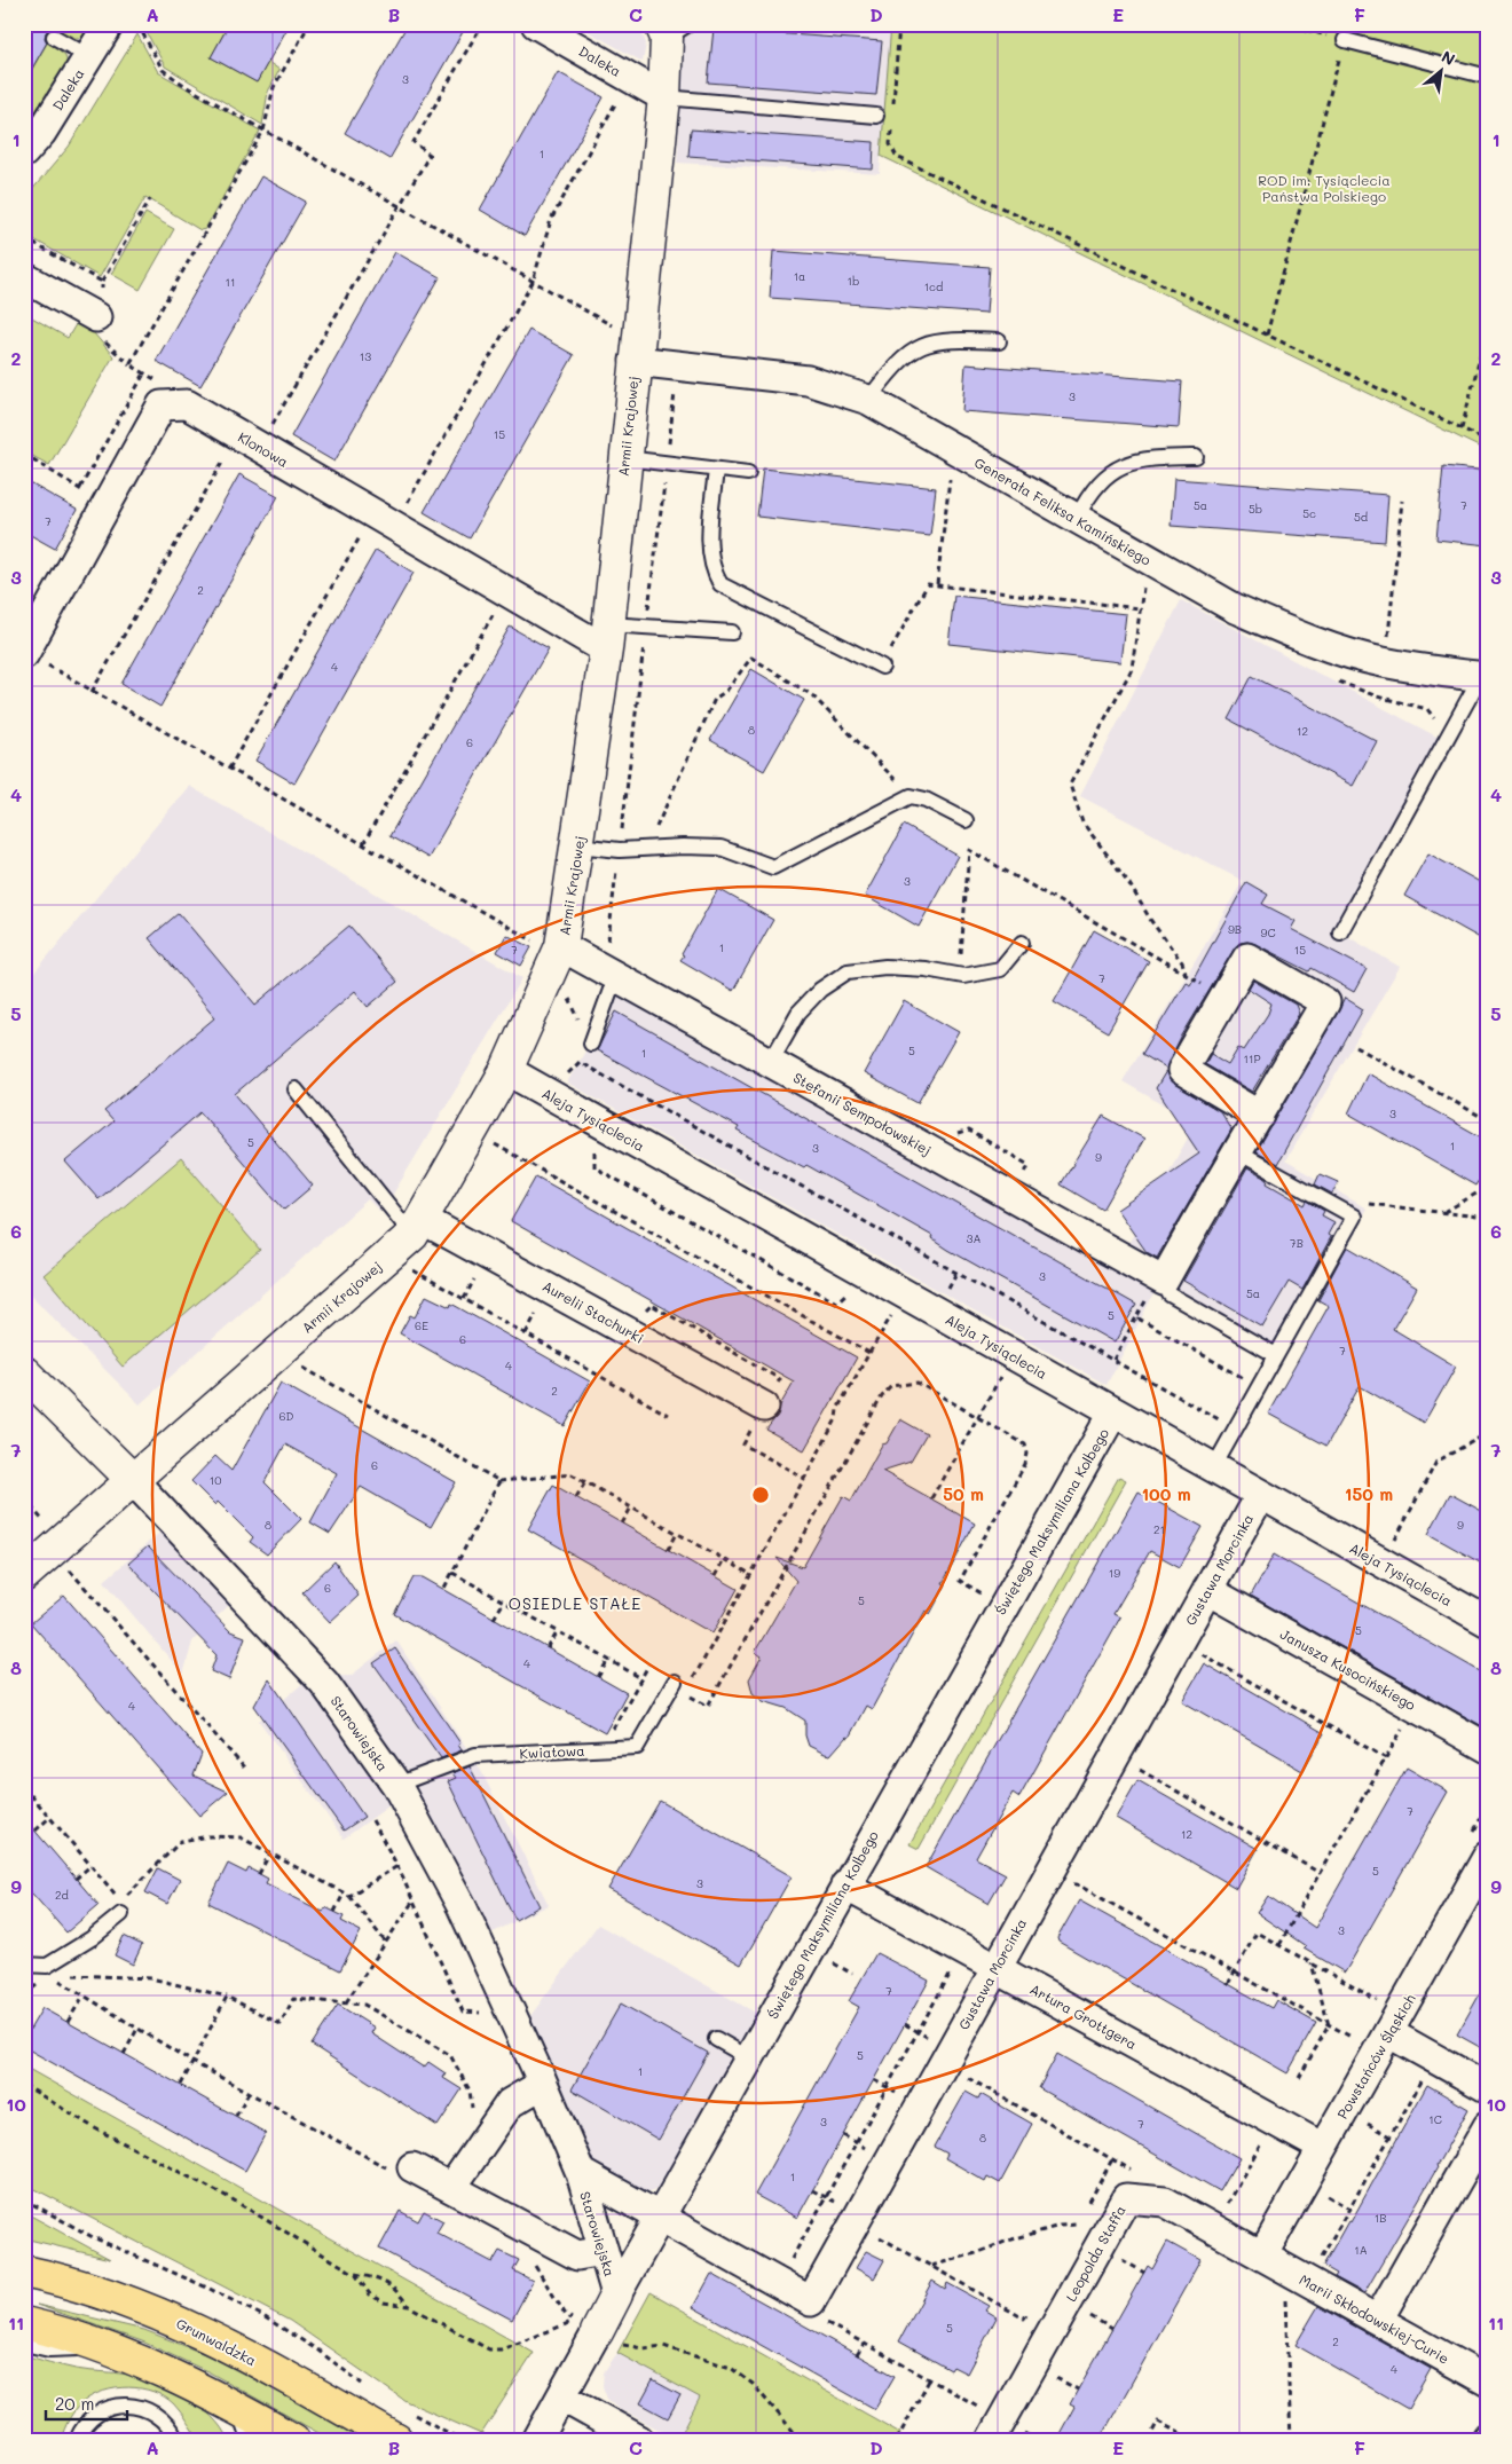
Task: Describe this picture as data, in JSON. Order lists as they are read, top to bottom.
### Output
{
  "streets": {
    "main road": ["Grunwaldzka"],
    "street": [
      "Daleka",
      "Armii Krajowej",
      "Klonowa",
      "Generała Feliksa Kamińskiego",
      "Stefanii Sempołowskiej",
      "Aleja Tysiąclecia",
      "Aurelii Stachurki",
      "Świętego Maksymiliana Kolbego",
      "Gustawa Morcinka",
      "Janusza Kusocińskiego",
      "Starowiejska",
      "Artura Grottgera",
      "Powstańców Śląskich",
      "Leopolda Staffa",
      "Marii Skłodowskiej-Curie"
    ],
    "lane": ["Kwiatowa"]
  },
  "crossings": [
    ["Daleka", "Armii Krajowej"],
    ["Armii Krajowej", "Klonowa"],
    ["Armii Krajowej", "Generała Feliksa Kamińskiego"],
    ["Armii Krajowej", "Stefanii Sempołowskiej"],
    ["Armii Krajowej", "Aleja Tysiąclecia"],
    ["Armii Krajowej", "Aurelii Stachurki"],
    ["Armii Krajowej", "Starowiejska"],
    ["Aleja Tysiąclecia", "Świętego Maksymiliana Kolbego"],
    ["Aleja Tysiąclecia", "Gustawa Morcinka"],
    ["Świętego Maksymiliana Kolbego", "Gustawa Morcinka"],
    ["Świętego Maksymiliana Kolbego", "Starowiejska"],
    ["Świętego Maksymiliana Kolbego", "Artura Grottgera"],
    ["Gustawa Morcinka", "Janusza Kusocińskiego"],
    ["Gustawa Morcinka", "Starowiejska"],
    ["Gustawa Morcinka", "Artura Grottgera"],
    ["Starowiejska", "Kwiatowa"],
    ["Artura Grottgera", "Powstańców Śląskich"],
    ["Powstańców Śląskich", "Leopolda Staffa"],
    ["Powstańców Śląskich", "Marii Skłodowskiej-Curie"],
    ["Leopolda Staffa", "Marii Skłodowskiej-Curie"]
  ],
  "districts": ["OSIEDLE STAŁE"],
  "parks": ["ROD im. Tysiąclecia Państwa Polskiego"],
  "house_numbers": [
    "3",
    "1",
    "1a",
    "1b",
    "11",
    "1cd",
    "13",
    "3",
    "15",
    "5a",
    "7",
    "5b",
    "5c",
    "5d",
    "7",
    "2",
    "4",
    "8",
    "12",
    "6",
    "3",
    "9B",
    "9C",
    "1",
    "7",
    "15",
    "7",
    "5",
    "1",
    "11P",
    "3",
    "5",
    "1",
    "3",
    "9",
    "3A",
    "7B",
    "3",
    "5a",
    "5",
    "6E",
    "6",
    "7",
    "4",
    "2",
    "6D",
    "6",
    "10",
    "8",
    "9",
    "21",
    "19",
    "6",
    "5",
    "5",
    "4",
    "4",
    "7",
    "12",
    "5",
    "3",
    "2d",
    "3",
    "7",
    "5",
    "1",
    "1C",
    "3",
    "7",
    "8",
    "1",
    "1B",
    "1A",
    "5",
    "2",
    "4"
  ],
  "scale_bar": "20 m",
  "north": "top right",
  "grid": {
    "columns": [
      "A",
      "B",
      "C",
      "D",
      "E",
      "F"
    ],
    "rows": [
      "1",
      "2",
      "3",
      "4",
      "5",
      "6",
      "7",
      "8",
      "9",
      "10",
      "11"
    ]
  },
  "rings": ["50 m", "100 m", "150 m"]
}
